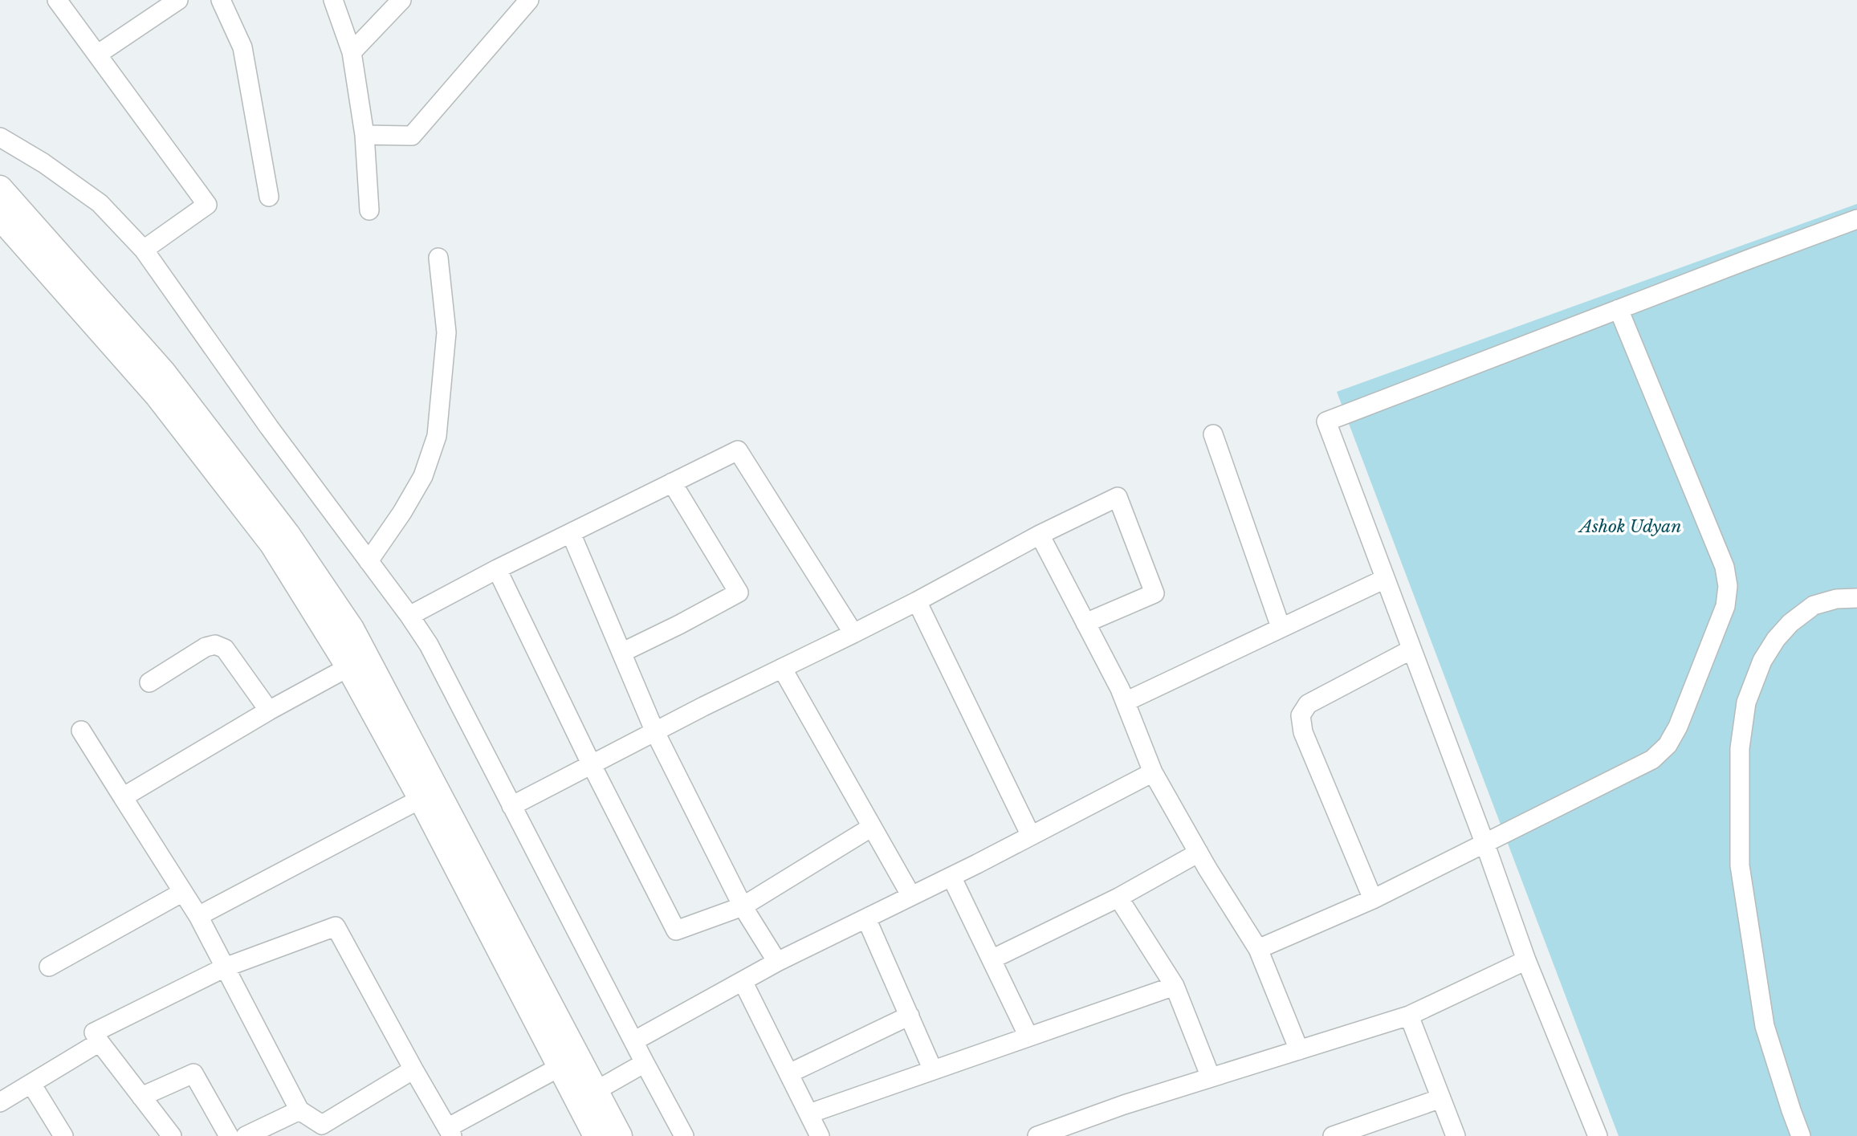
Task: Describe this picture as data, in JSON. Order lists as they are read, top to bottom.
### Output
{
  "parks": ["Ashok Udyan"]
}
